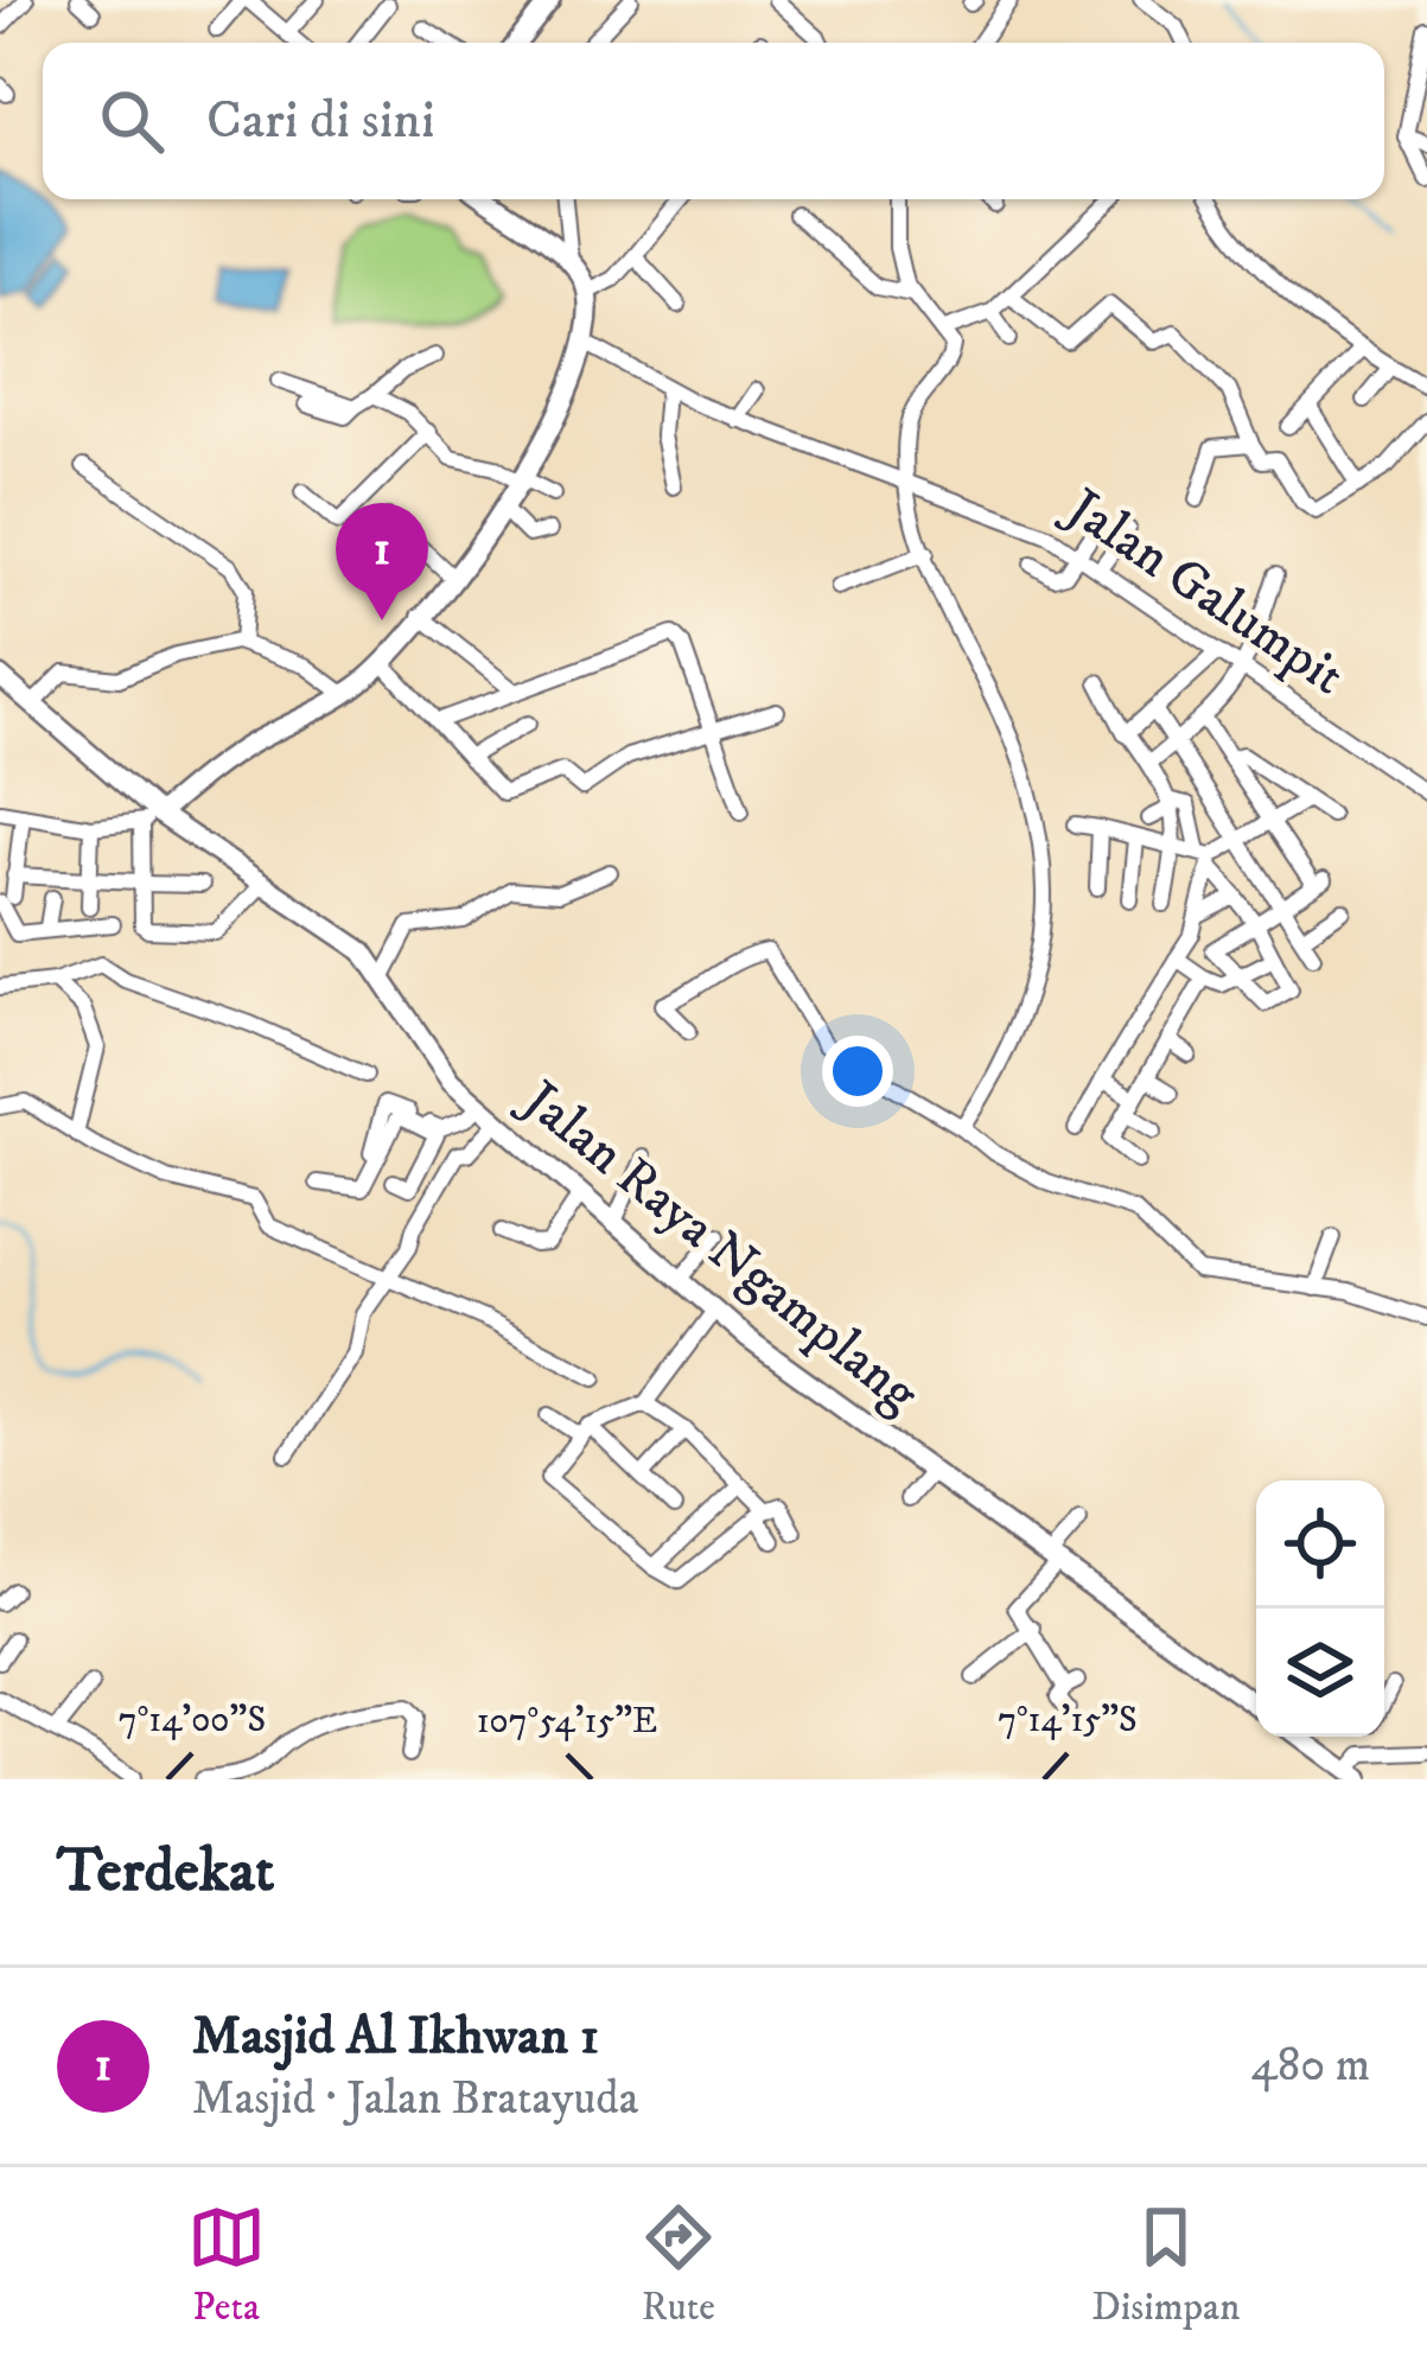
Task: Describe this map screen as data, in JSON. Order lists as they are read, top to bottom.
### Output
{
  "streets": {
    "main road": ["Jalan Raya Ngamplang"],
    "street": ["Jalan Galumpit"]
  },
  "page": {
    "search": "Cari di sini",
    "pins": "1",
    "heading": "Terdekat",
    "list": [
      {
        "mark": "1",
        "name": "Masjid Al Ikhwan 1",
        "note": "Masjid · Jalan Bratayuda",
        "value": "480 m"
      }
    ],
    "nav": ["Peta", "Rute", "Disimpan"]
  },
  "coordinates": ["7°14'00\"S", "7°14'15\"S", "107°54'15\"E"]
}
